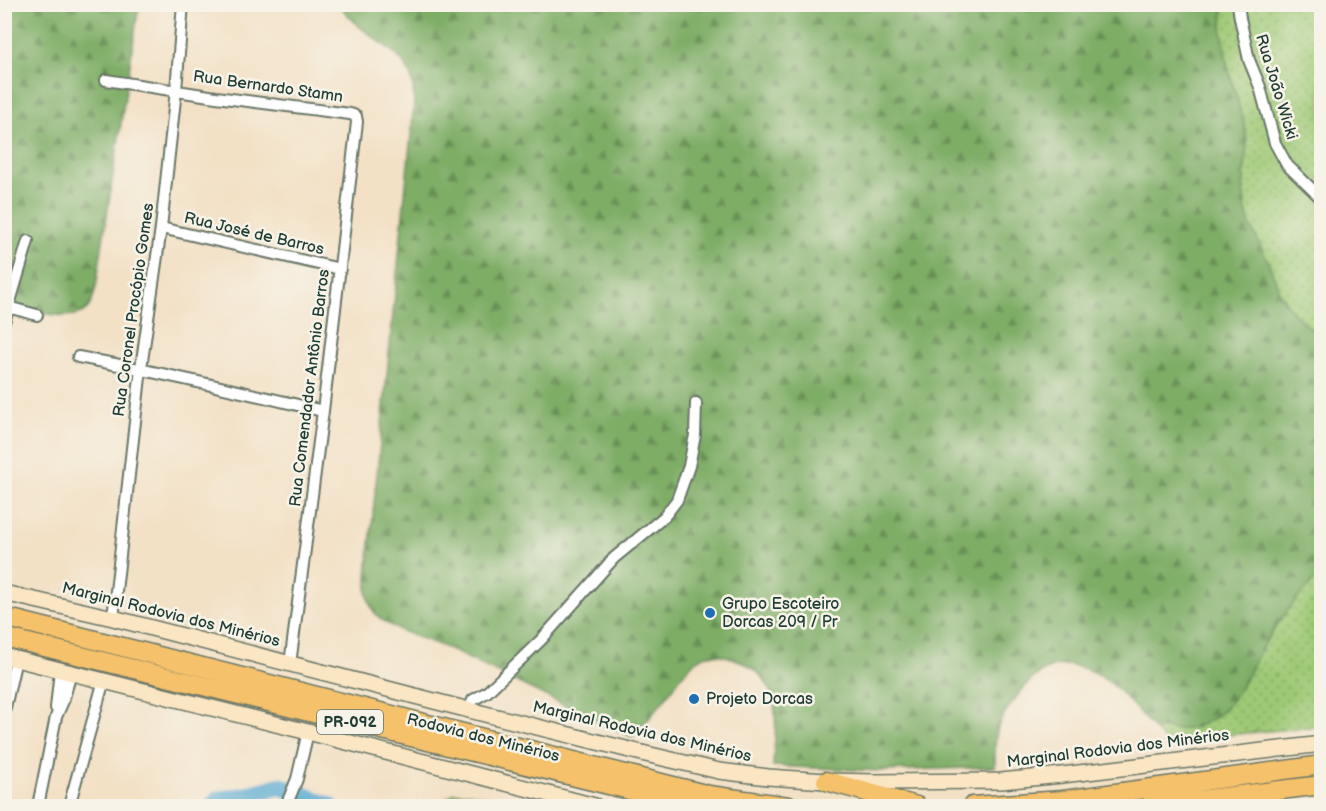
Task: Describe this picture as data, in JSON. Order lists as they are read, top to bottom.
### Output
{
  "streets": {
    "main road": ["Marginal Rodovia dos Minérios", "PR-092", "Rodovia dos Minérios"],
    "street": [
      "Rua Bernardo Stamn",
      "Rua João Wicki",
      "Rua José de Barros",
      "Rua Coronel Procópio Gomes",
      "Rua Comendador Antônio Barros"
    ]
  },
  "crossings": [
    ["Rua Bernardo Stamn", "Rua Coronel Procópio Gomes"],
    ["Rua Bernardo Stamn", "Rua Comendador Antônio Barros"],
    ["Rua José de Barros", "Rua Coronel Procópio Gomes"],
    ["Rua José de Barros", "Rua Comendador Antônio Barros"],
    ["Rua Coronel Procópio Gomes", "Marginal Rodovia dos Minérios"],
    ["Rua Comendador Antônio Barros", "Marginal Rodovia dos Minérios"]
  ],
  "places": ["Grupo Escoteiro Dorcas 209 / Pr", "Projeto Dorcas"]
}
